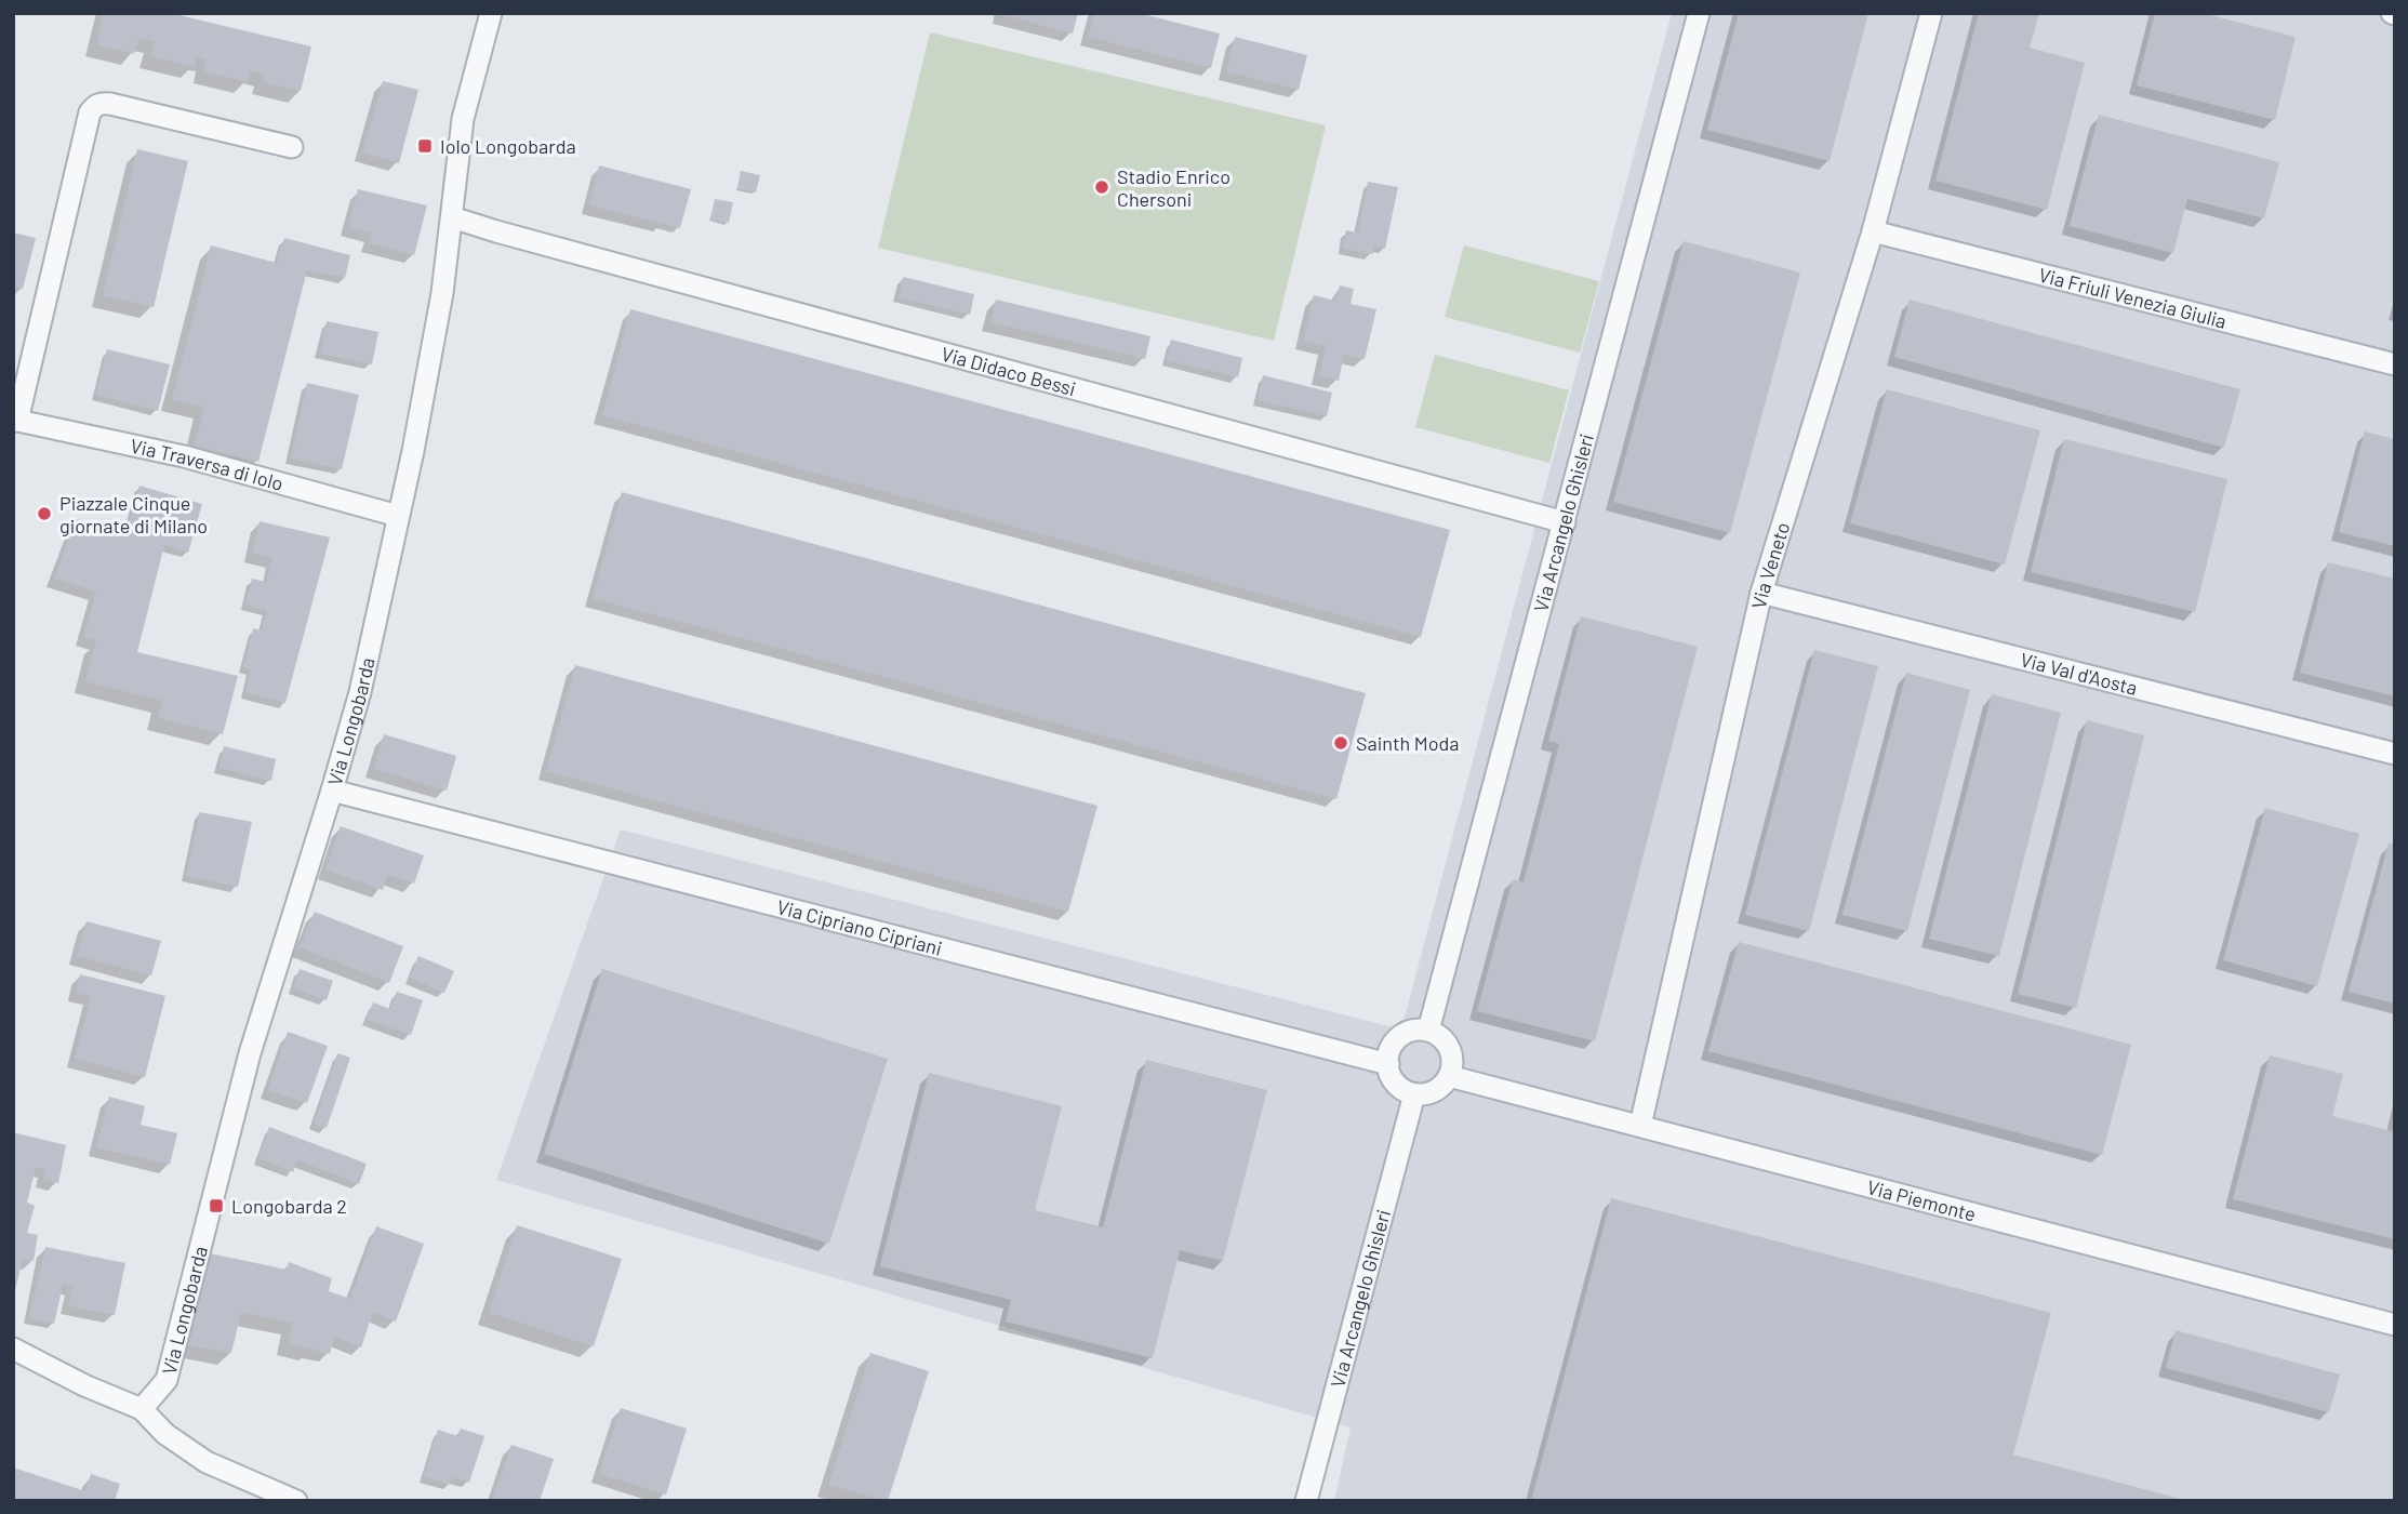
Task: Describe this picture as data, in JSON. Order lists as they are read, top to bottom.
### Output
{
  "streets": {
    "street": [
      "Via Friuli Venezia Giulia",
      "Via Didaco Bessi",
      "Via Traversa di Iolo",
      "Via Arcangelo Ghisleri",
      "Via Veneto",
      "Via Val d'Aosta",
      "Via Longobarda",
      "Via Cipriano Cipriani",
      "Via Piemonte"
    ]
  },
  "crossings": [
    ["Via Friuli Venezia Giulia", "Via Veneto"],
    ["Via Didaco Bessi", "Via Arcangelo Ghisleri"],
    ["Via Didaco Bessi", "Via Longobarda"],
    ["Via Traversa di Iolo", "Via Longobarda"],
    ["Via Arcangelo Ghisleri", "Via Cipriano Cipriani"],
    ["Via Arcangelo Ghisleri", "Via Piemonte"],
    ["Via Veneto", "Via Val d'Aosta"],
    ["Via Veneto", "Via Piemonte"],
    ["Via Longobarda", "Via Cipriano Cipriani"],
    ["Via Cipriano Cipriani", "Via Piemonte"]
  ],
  "places": {
    "transit": ["Iolo Longobarda", "Longobarda 2"],
    "other": ["Stadio Enrico Chersoni", "Piazzale Cinque giornate di Milano", "Sainth Moda"]
  }
}
